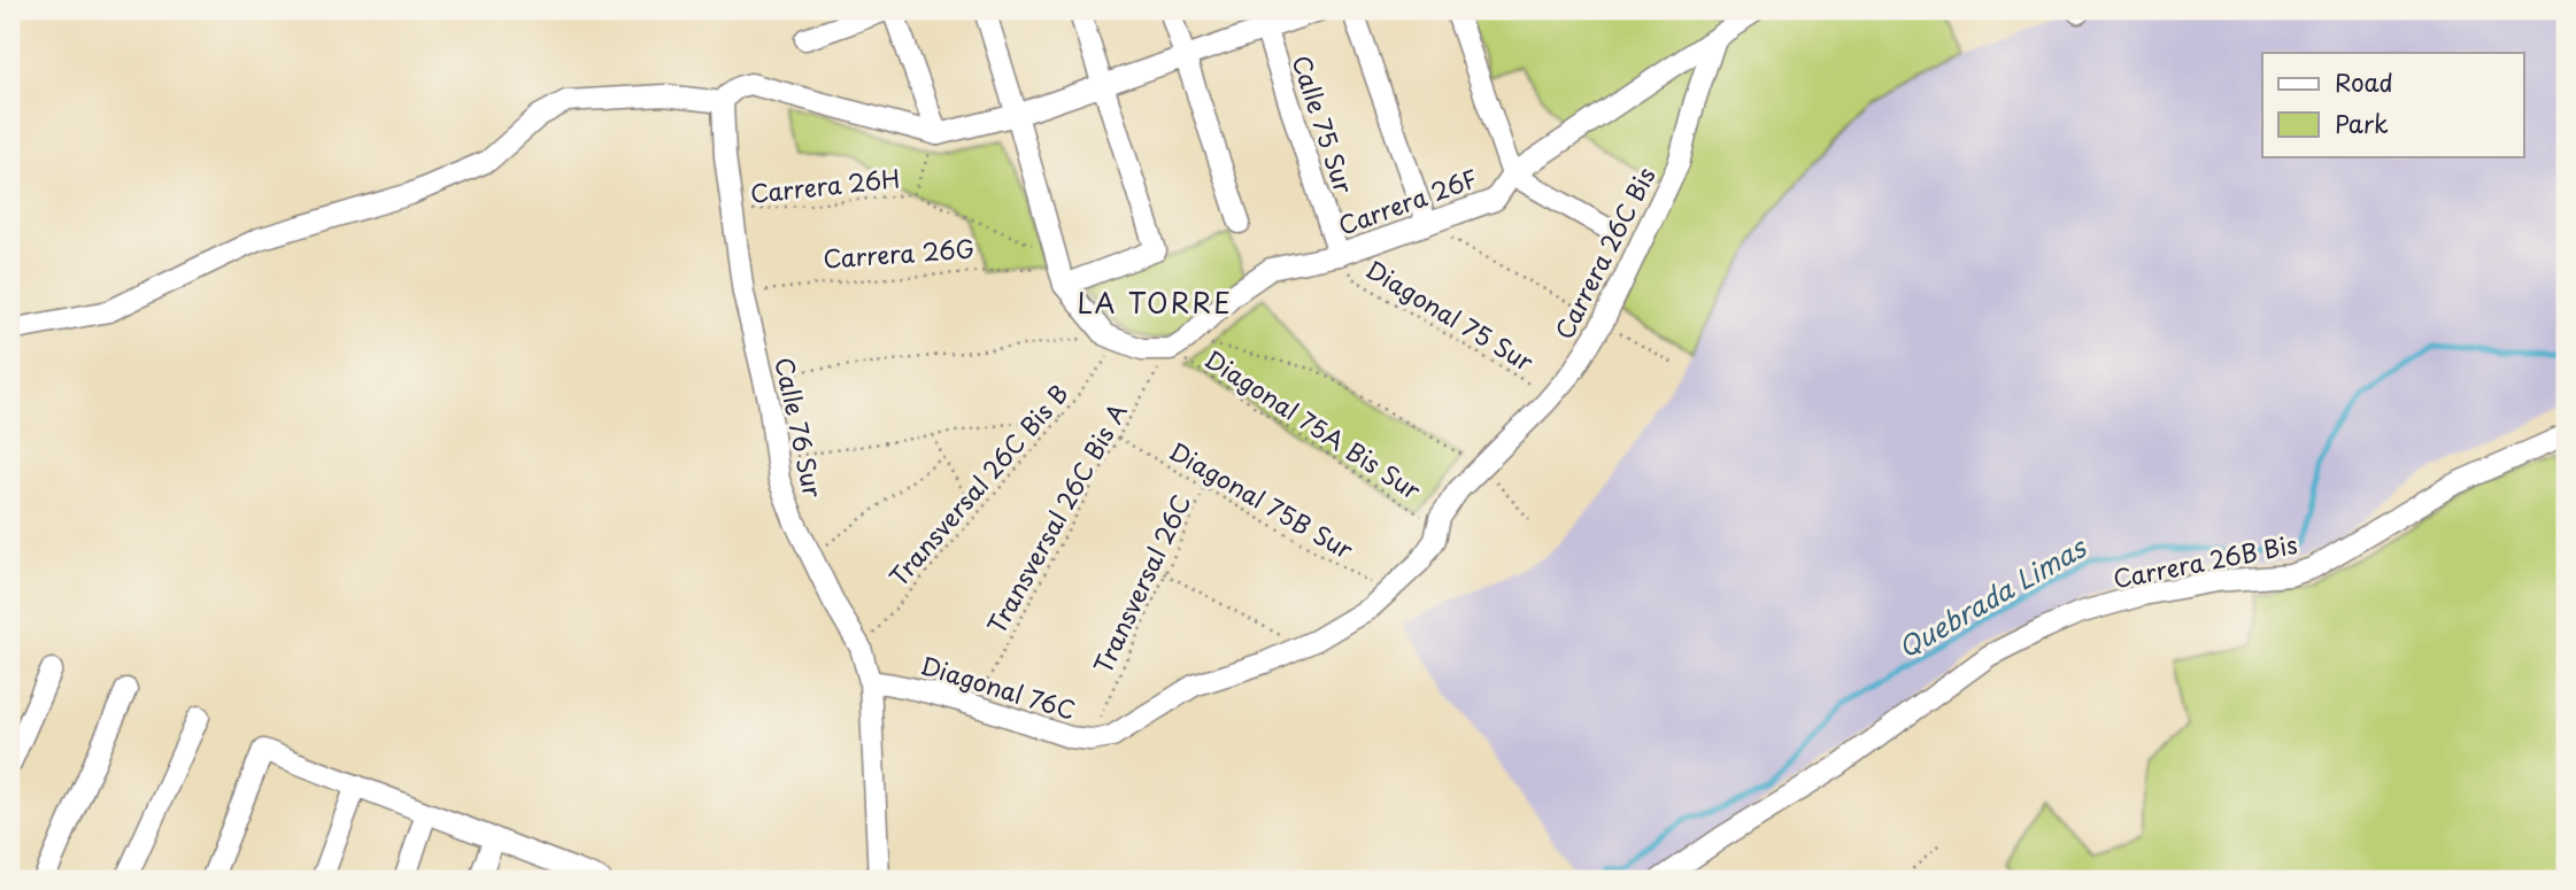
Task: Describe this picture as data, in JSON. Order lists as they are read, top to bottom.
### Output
{
  "streets": {
    "street": [
      "Calle 75 Sur",
      "Carrera 26F",
      "Carrera 26C Bis",
      "Calle 76 Sur",
      "Carrera 26B Bis",
      "Diagonal 76C"
    ],
    "path": [
      "Carrera 26H",
      "Carrera 26G",
      "Diagonal 75 Sur",
      "Diagonal 75A Bis Sur",
      "Transversal 26C Bis B",
      "Diagonal 75B Sur",
      "Transversal 26C Bis A",
      "Transversal 26C"
    ]
  },
  "crossings": [
    ["Calle 75 Sur", "Carrera 26F"],
    ["Calle 75 Sur", "Diagonal 75 Sur"],
    ["Carrera 26H", "Carrera 26G"],
    ["Carrera 26H", "Calle 76 Sur"],
    ["Carrera 26F", "Carrera 26C Bis"],
    ["Carrera 26F", "Diagonal 75 Sur"],
    ["Carrera 26F", "Diagonal 75A Bis Sur"],
    ["Carrera 26F", "Transversal 26C Bis A"],
    ["Carrera 26G", "Calle 76 Sur"],
    ["Carrera 26C Bis", "Diagonal 75 Sur"],
    ["Carrera 26C Bis", "Diagonal 75A Bis Sur"],
    ["Carrera 26C Bis", "Diagonal 75B Sur"],
    ["Carrera 26C Bis", "Diagonal 76C"],
    ["Diagonal 75A Bis Sur", "Transversal 26C Bis A"],
    ["Calle 76 Sur", "Transversal 26C Bis B"],
    ["Calle 76 Sur", "Diagonal 76C"],
    ["Diagonal 75B Sur", "Transversal 26C Bis A"],
    ["Diagonal 75B Sur", "Transversal 26C"],
    ["Transversal 26C Bis A", "Diagonal 76C"],
    ["Transversal 26C", "Diagonal 76C"]
  ],
  "districts": ["LA TORRE"],
  "water": ["Quebrada Limas"],
  "legend": ["Road", "Park"]
}
